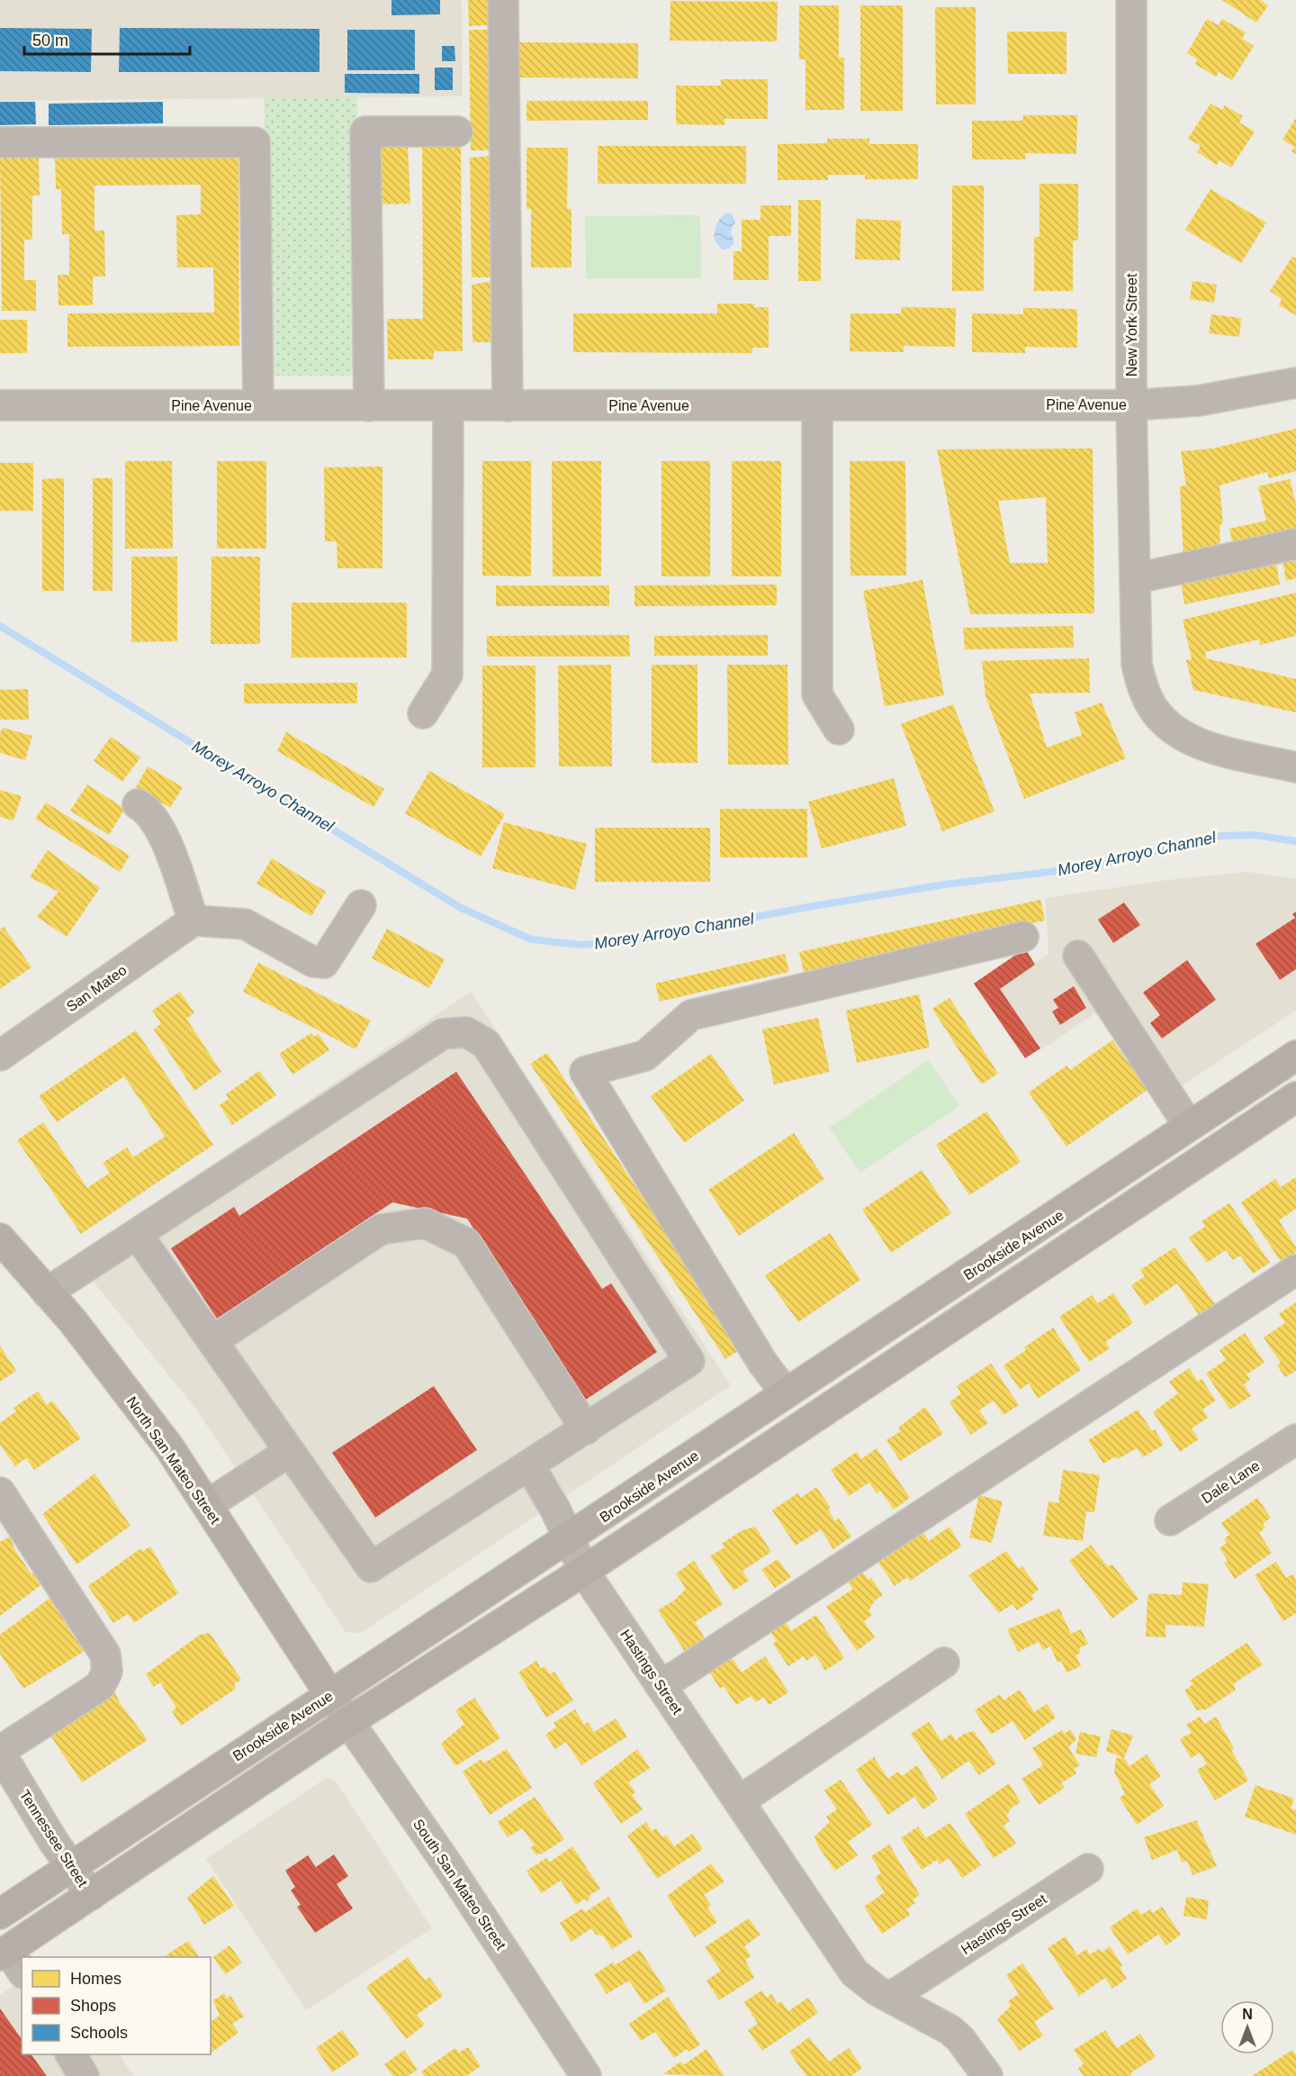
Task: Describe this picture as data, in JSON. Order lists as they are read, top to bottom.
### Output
{
  "streets": {
    "main road": ["Brookside Avenue", "North San Mateo Street"],
    "street": [
      "New York Street",
      "Pine Avenue",
      "San Mateo",
      "Dale Lane",
      "Hastings Street",
      "Tennessee Street",
      "South San Mateo Street"
    ]
  },
  "crossings": [
    ["New York Street", "Pine Avenue"],
    ["Brookside Avenue", "North San Mateo Street"],
    ["Brookside Avenue", "Hastings Street"],
    ["Brookside Avenue", "Tennessee Street"],
    ["Brookside Avenue", "South San Mateo Street"],
    ["North San Mateo Street", "South San Mateo Street"]
  ],
  "water": ["Morey Arroyo Channel"],
  "legend": ["Homes", "Shops", "Schools"],
  "scale_bar": "50 m",
  "north": "top"
}
